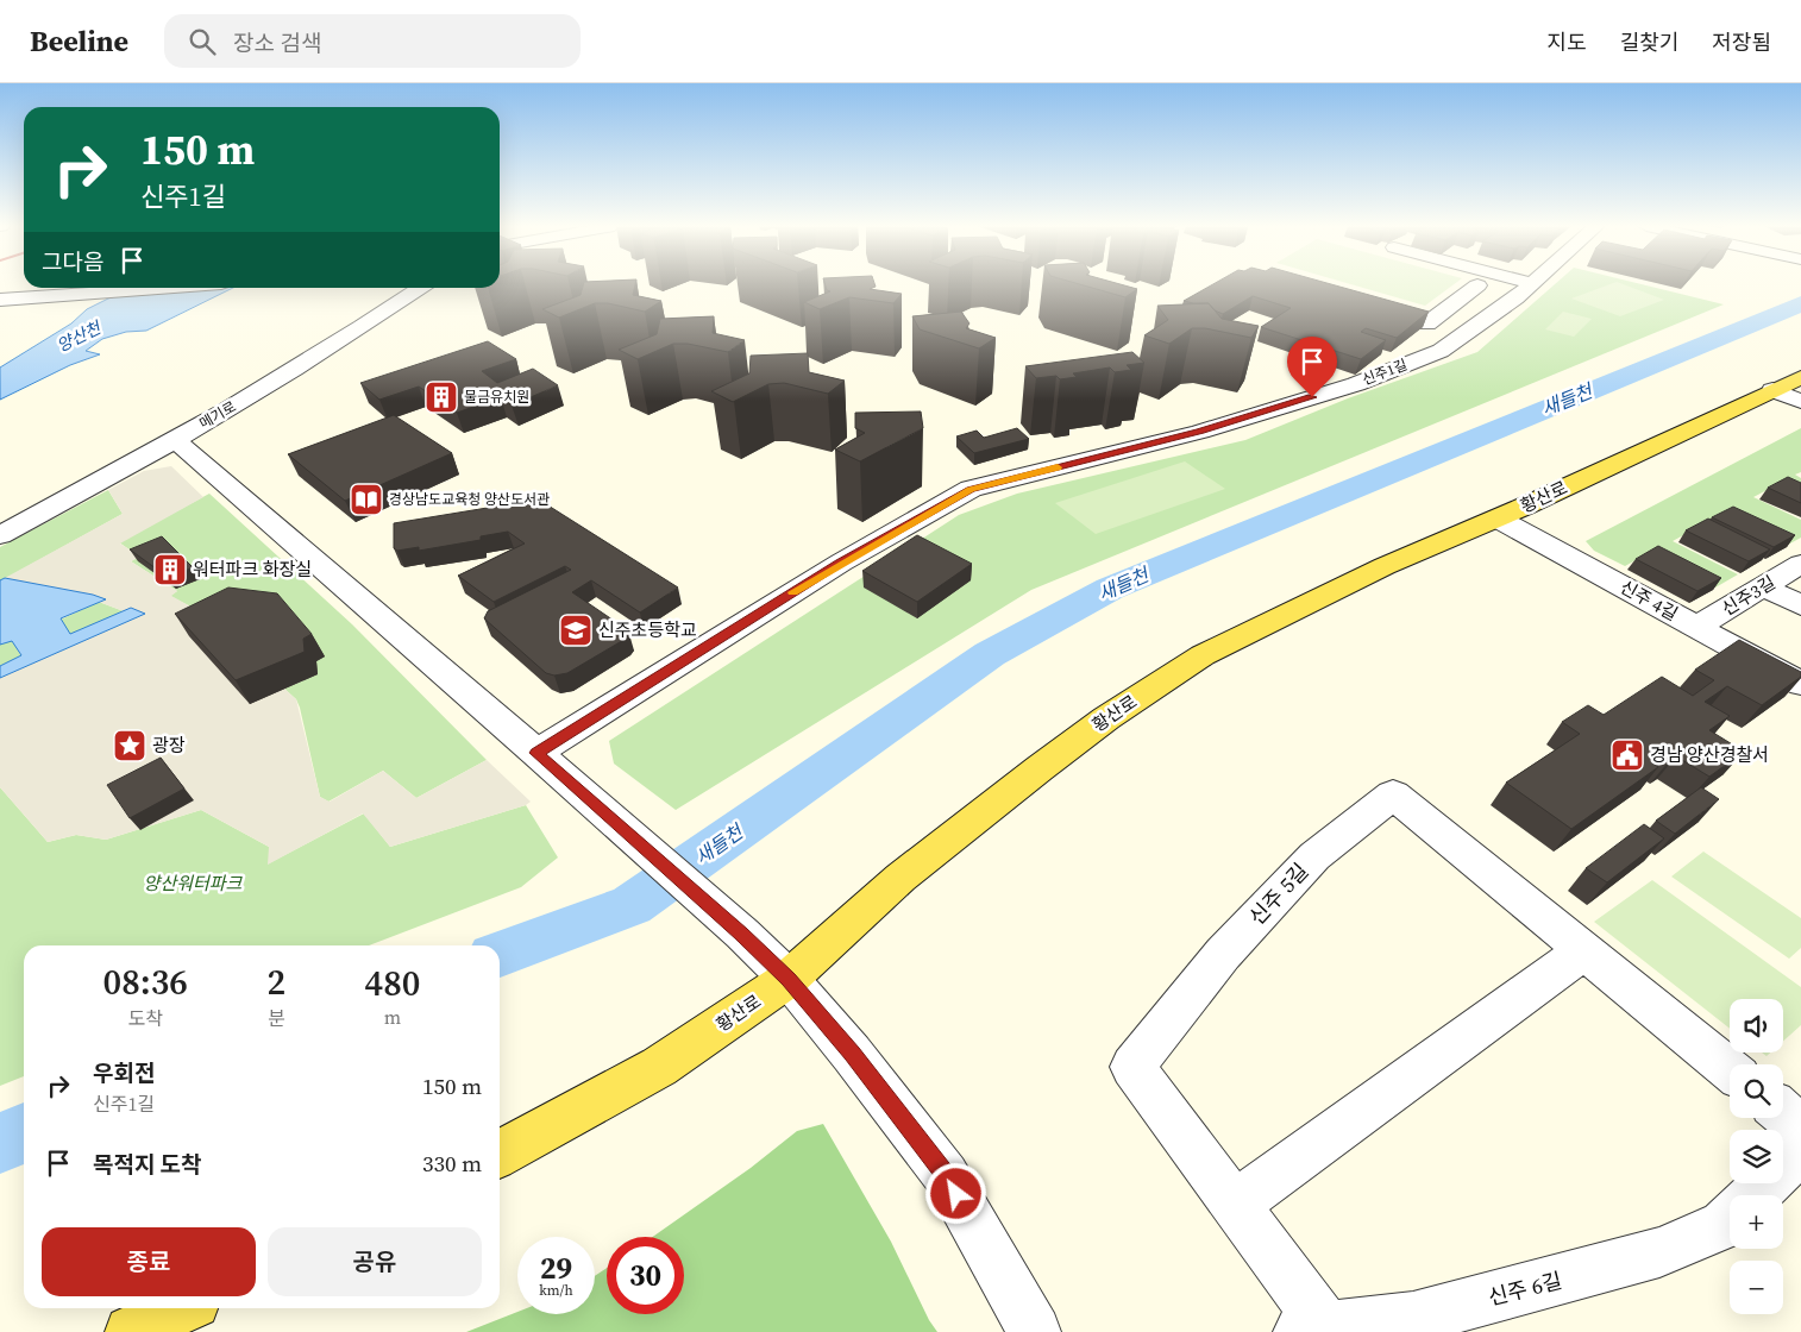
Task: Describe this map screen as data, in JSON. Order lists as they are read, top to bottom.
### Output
{
  "streets": {
    "main road": ["황산로"],
    "street": [
      "신주1길",
      "메기로",
      "신주3길",
      "신주 4길",
      "신주 5길",
      "신주 6길"
    ]
  },
  "crossings": [
    ["황산로", "신주 4길"],
    ["신주3길", "신주 4길"],
    ["신주 5길", "신주 6길"]
  ],
  "water": ["양산천", "새들천"],
  "parks": ["양산워터파크"],
  "places": {
    "building": ["물금유치원", "워터파크 화장실"],
    "library": ["경상남도교육청 양산도서관"],
    "school or university": ["신주초등학교"],
    "place": ["광장"],
    "public building": ["경남 양산경찰서"]
  },
  "page": {
    "header": "Beeline",
    "search": "장소 검색",
    "nav": ["지도", "길찾기", "저장됨"],
    "turn": ["150 m", "신주1길"],
    "then": "그다음",
    "eta": [
      "08:36",
      "도착",
      "2",
      "분",
      "480",
      "m"
    ],
    "map_buttons": ["+", "−"],
    "list": [
      {
        "name": "우회전",
        "note": "신주1길",
        "value": "150 m"
      },
      {
        "name": "목적지 도착",
        "value": "330 m"
      }
    ],
    "buttons": ["종료", "공유"],
    "speed": "29 km/h",
    "limit": "30"
  }
}
